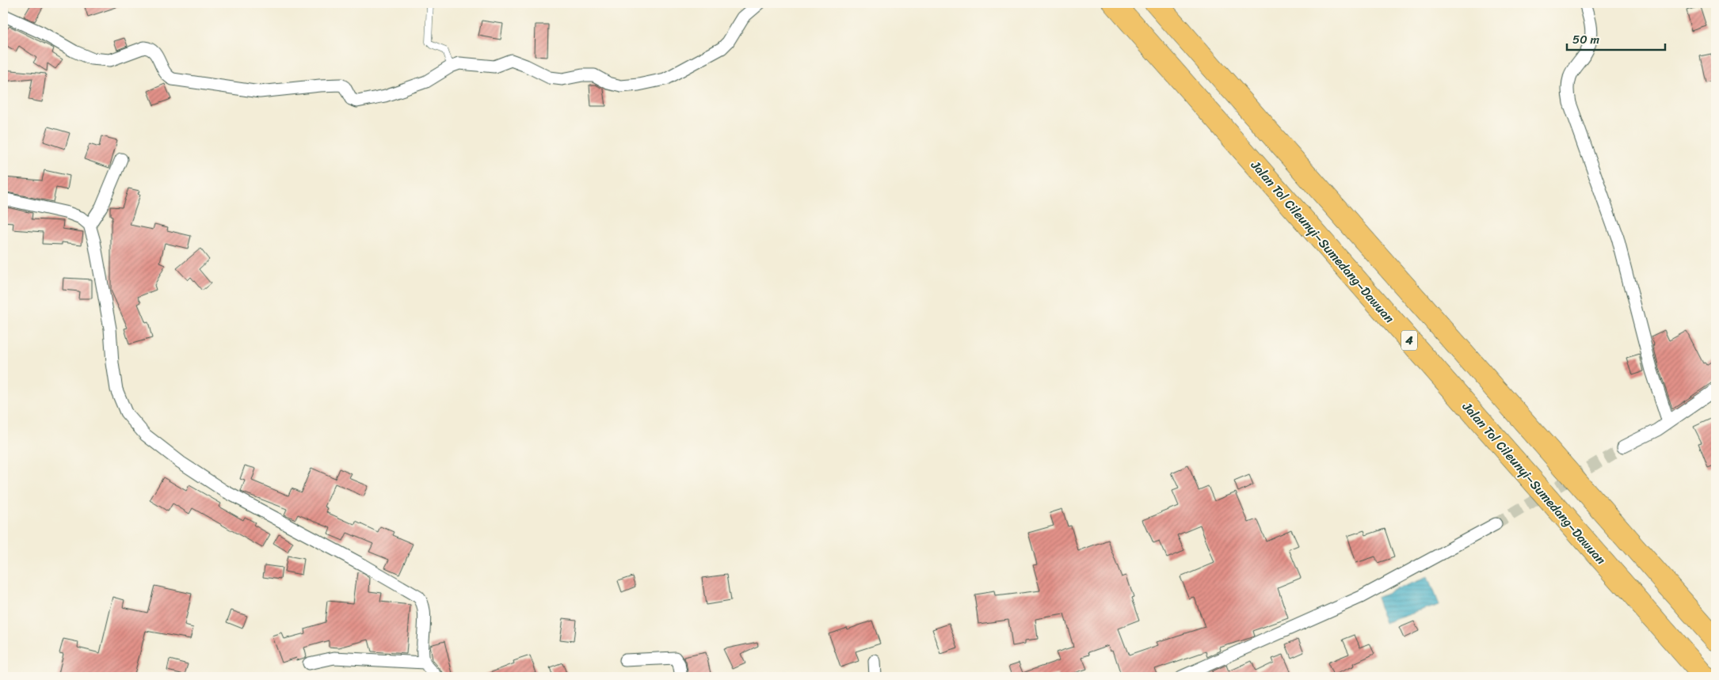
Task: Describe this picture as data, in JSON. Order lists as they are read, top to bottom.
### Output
{
  "streets": {
    "highway": ["Jalan Tol Cileunyi–Sumedang–Dawuan", "4"]
  },
  "scale_bar": "50 m"
}
